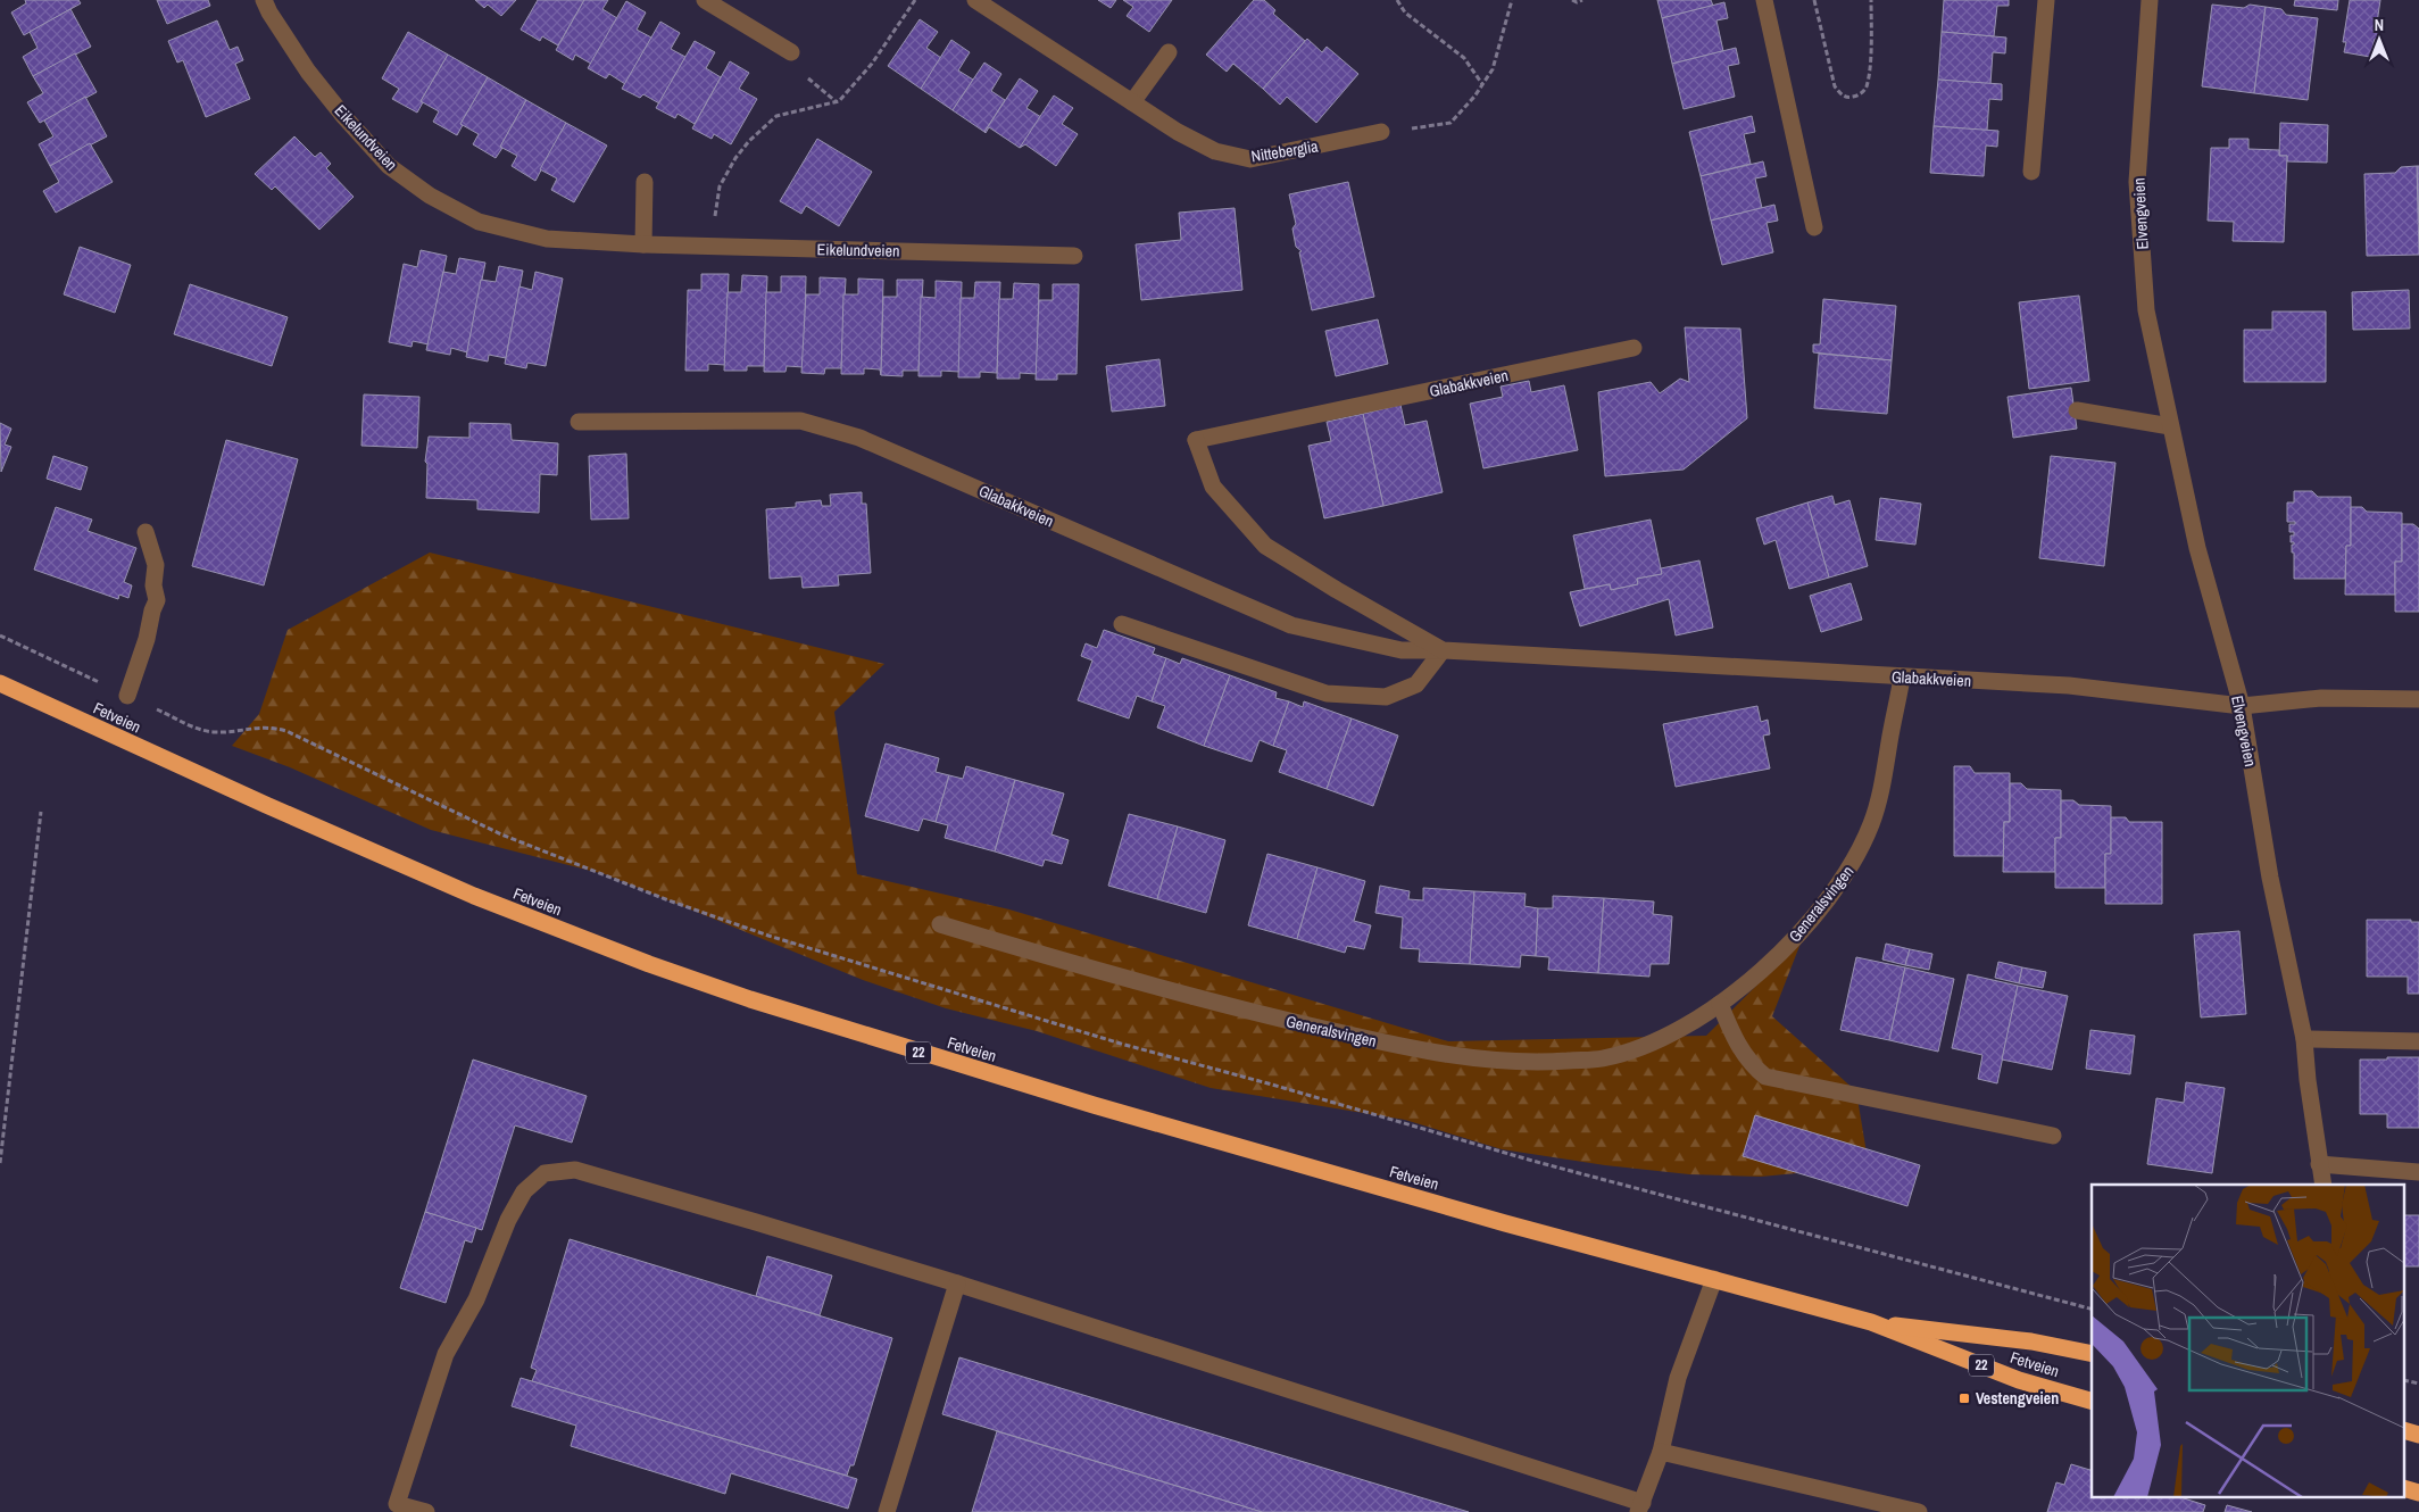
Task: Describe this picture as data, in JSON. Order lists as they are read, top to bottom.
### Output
{
  "streets": {
    "highway": ["Fetveien", "22"],
    "street": [
      "Eikelundveien",
      "Nitteberglia",
      "Elvengveien",
      "Glabakkveien",
      "Generalsvingen"
    ]
  },
  "crossings": [
    ["Elvengveien", "Glabakkveien"],
    ["Glabakkveien", "Generalsvingen"]
  ],
  "places": {
    "transit": ["Vestengveien"]
  },
  "north": "top"
}
